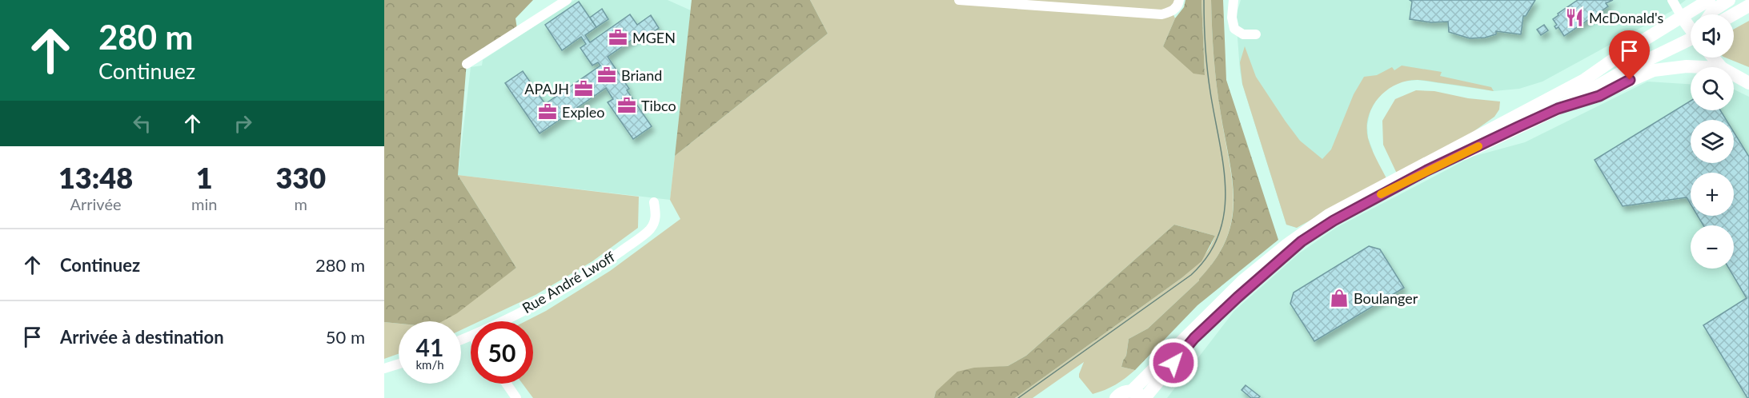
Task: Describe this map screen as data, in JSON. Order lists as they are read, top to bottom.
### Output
{
  "streets": {
    "street": ["Rue André Lwoff"]
  },
  "places": {
    "restaurant": ["McDonald's"],
    "office": [
      "MGEN",
      "Briand",
      "APAJH",
      "Tibco",
      "Expleo"
    ],
    "shop": ["Boulanger"]
  },
  "page": {
    "turn": ["280 m", "Continuez"],
    "map_buttons": ["+", "−"],
    "eta": [
      "13:48",
      "Arrivée",
      "1",
      "min",
      "330",
      "m"
    ],
    "list": [
      {
        "name": "Continuez",
        "value": "280 m"
      },
      {
        "name": "Arrivée à destination",
        "value": "50 m"
      }
    ],
    "speed": "41 km/h",
    "limit": "50"
  }
}
